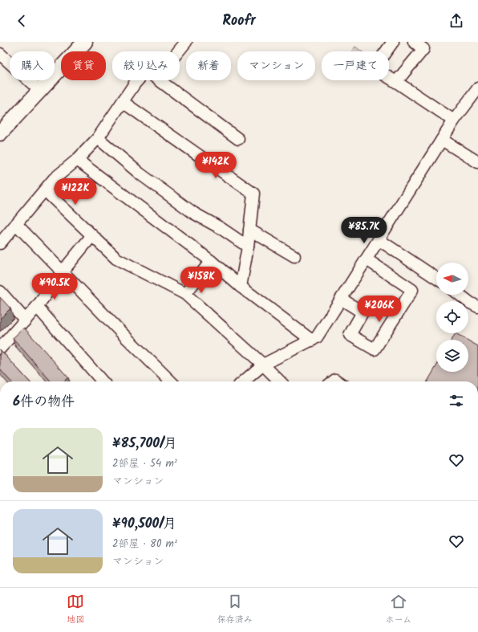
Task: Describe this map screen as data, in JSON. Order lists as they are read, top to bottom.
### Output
{
  "north": "left",
  "page": {
    "header": "Roofr",
    "chip": [
      "購入",
      "賃貸",
      "絞り込み",
      "新着",
      "マンション",
      "一戸建て"
    ],
    "price": [
      "¥142K",
      "¥122K",
      "¥85.7K",
      "¥158K",
      "¥90.5K",
      "¥206K"
    ],
    "heading": "6件の物件",
    "list": [
      {
        "name": "¥85,700/月",
        "note": "2部屋 · 54 m² · マンション"
      },
      {
        "name": "¥90,500/月",
        "note": "2部屋 · 80 m² · マンション"
      }
    ],
    "tabs": ["地図", "保存済み", "ホーム"]
  }
}
